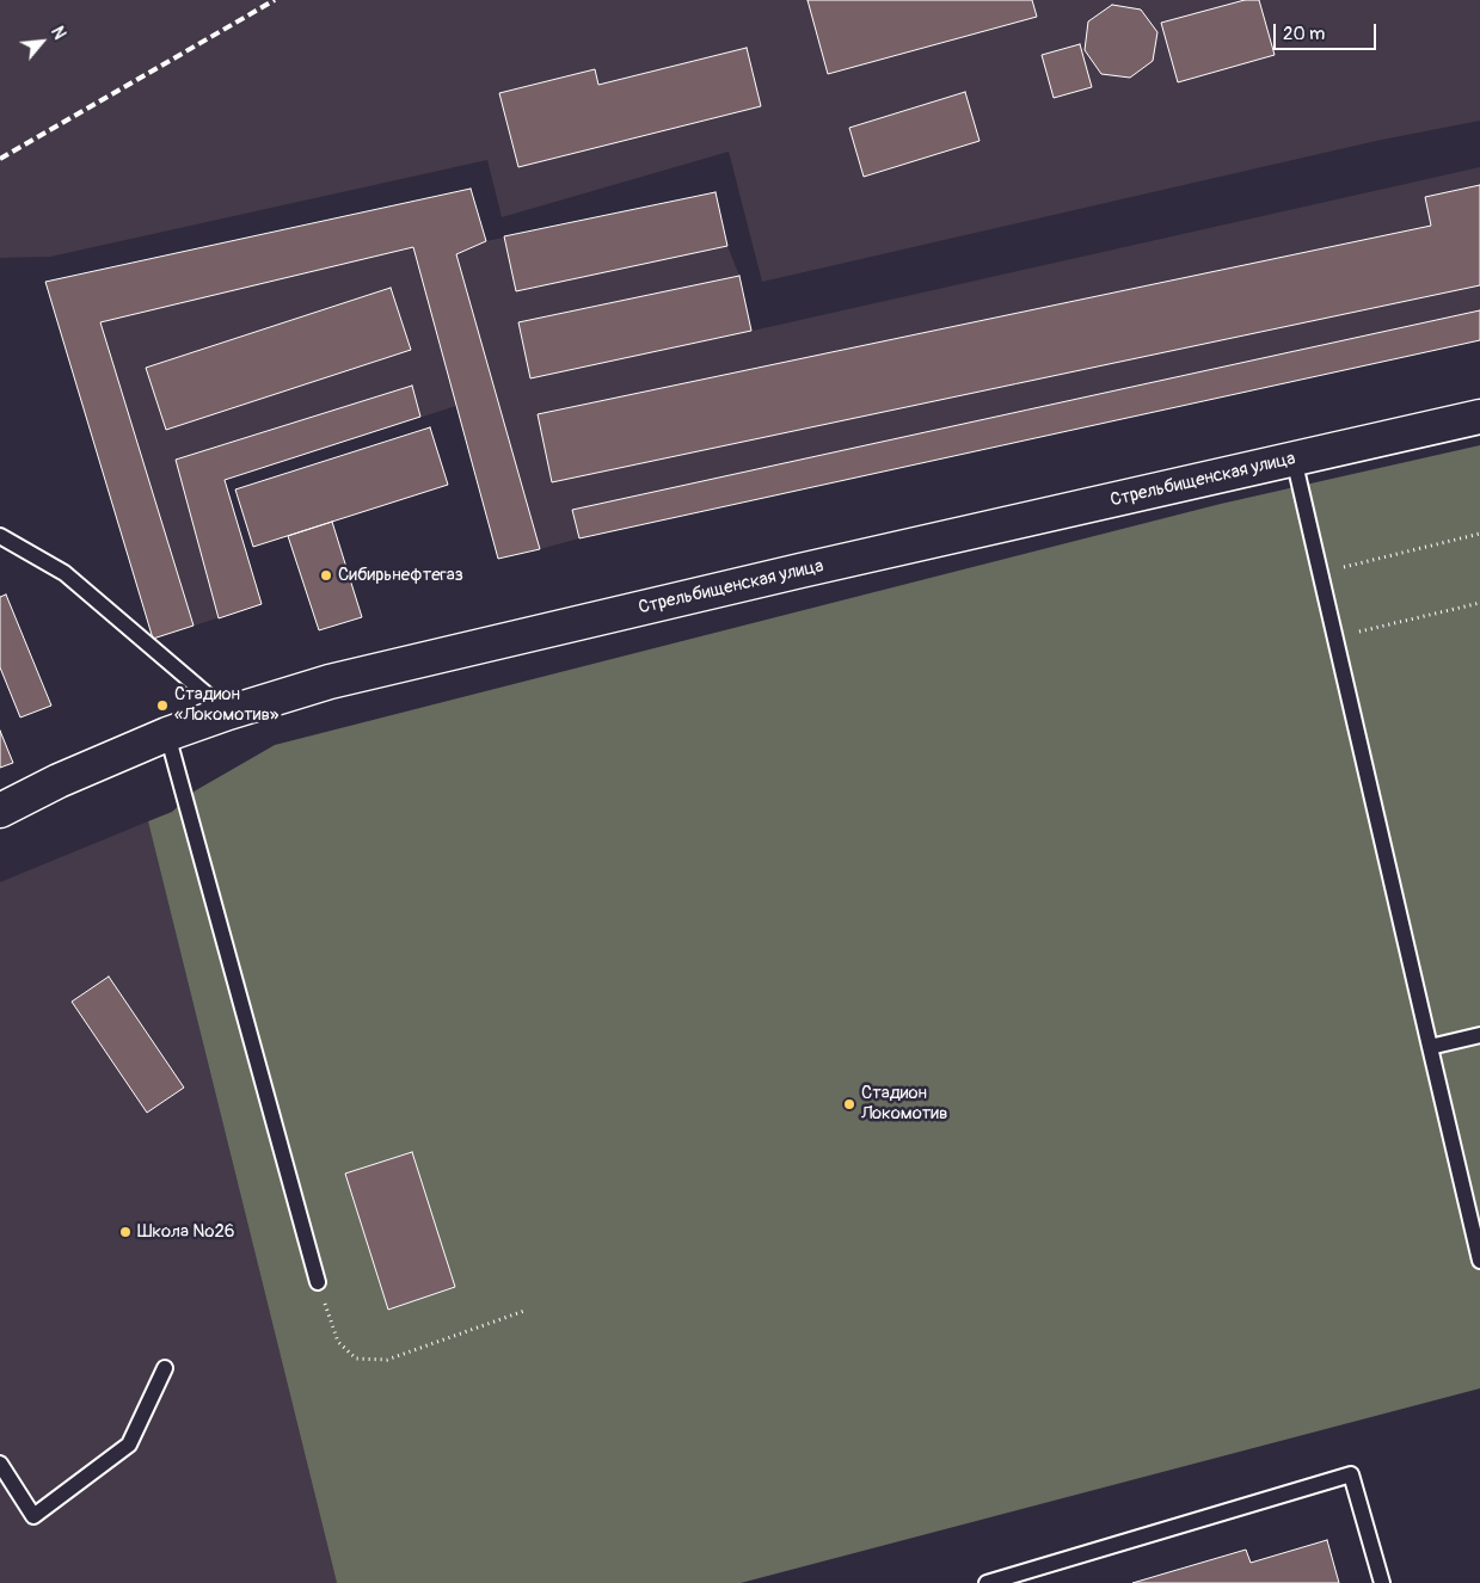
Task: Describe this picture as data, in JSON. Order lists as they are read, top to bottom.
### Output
{
  "streets": {
    "main road": ["Стрельбищенская улица"]
  },
  "places": [
    "Сибирьнефтегаз",
    "Стадион «Локомотив»",
    "Стадион Локомотив",
    "Школа №26"
  ],
  "scale_bar": "20 m",
  "north": "top right"
}
